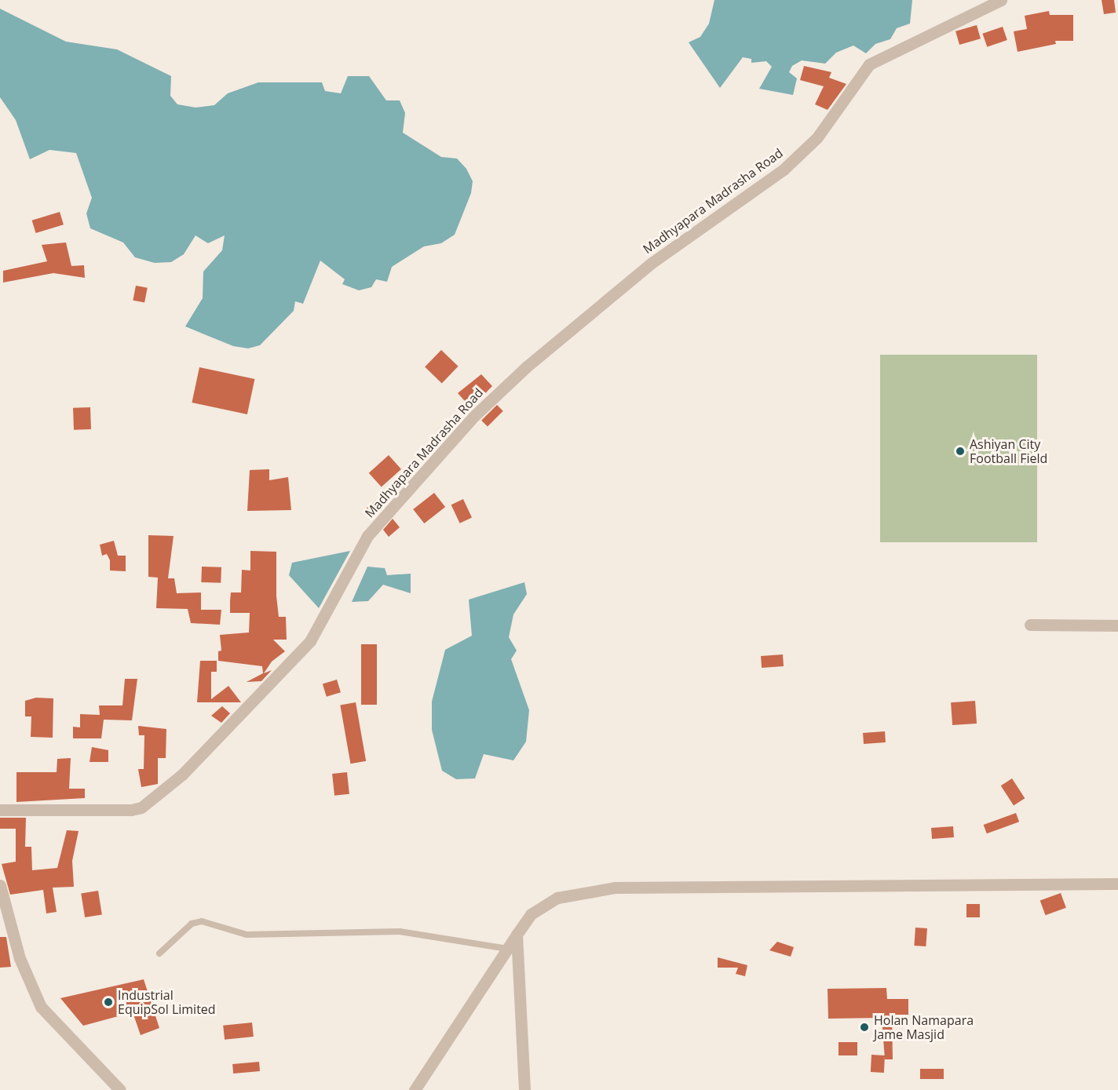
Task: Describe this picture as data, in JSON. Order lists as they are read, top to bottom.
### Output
{
  "streets": {
    "street": ["Madhyapara Madrasha Road"]
  },
  "places": ["Ashiyan City Football Field", "Industrial EquipSol Limited", "Holan Namapara Jame Masjid"]
}
